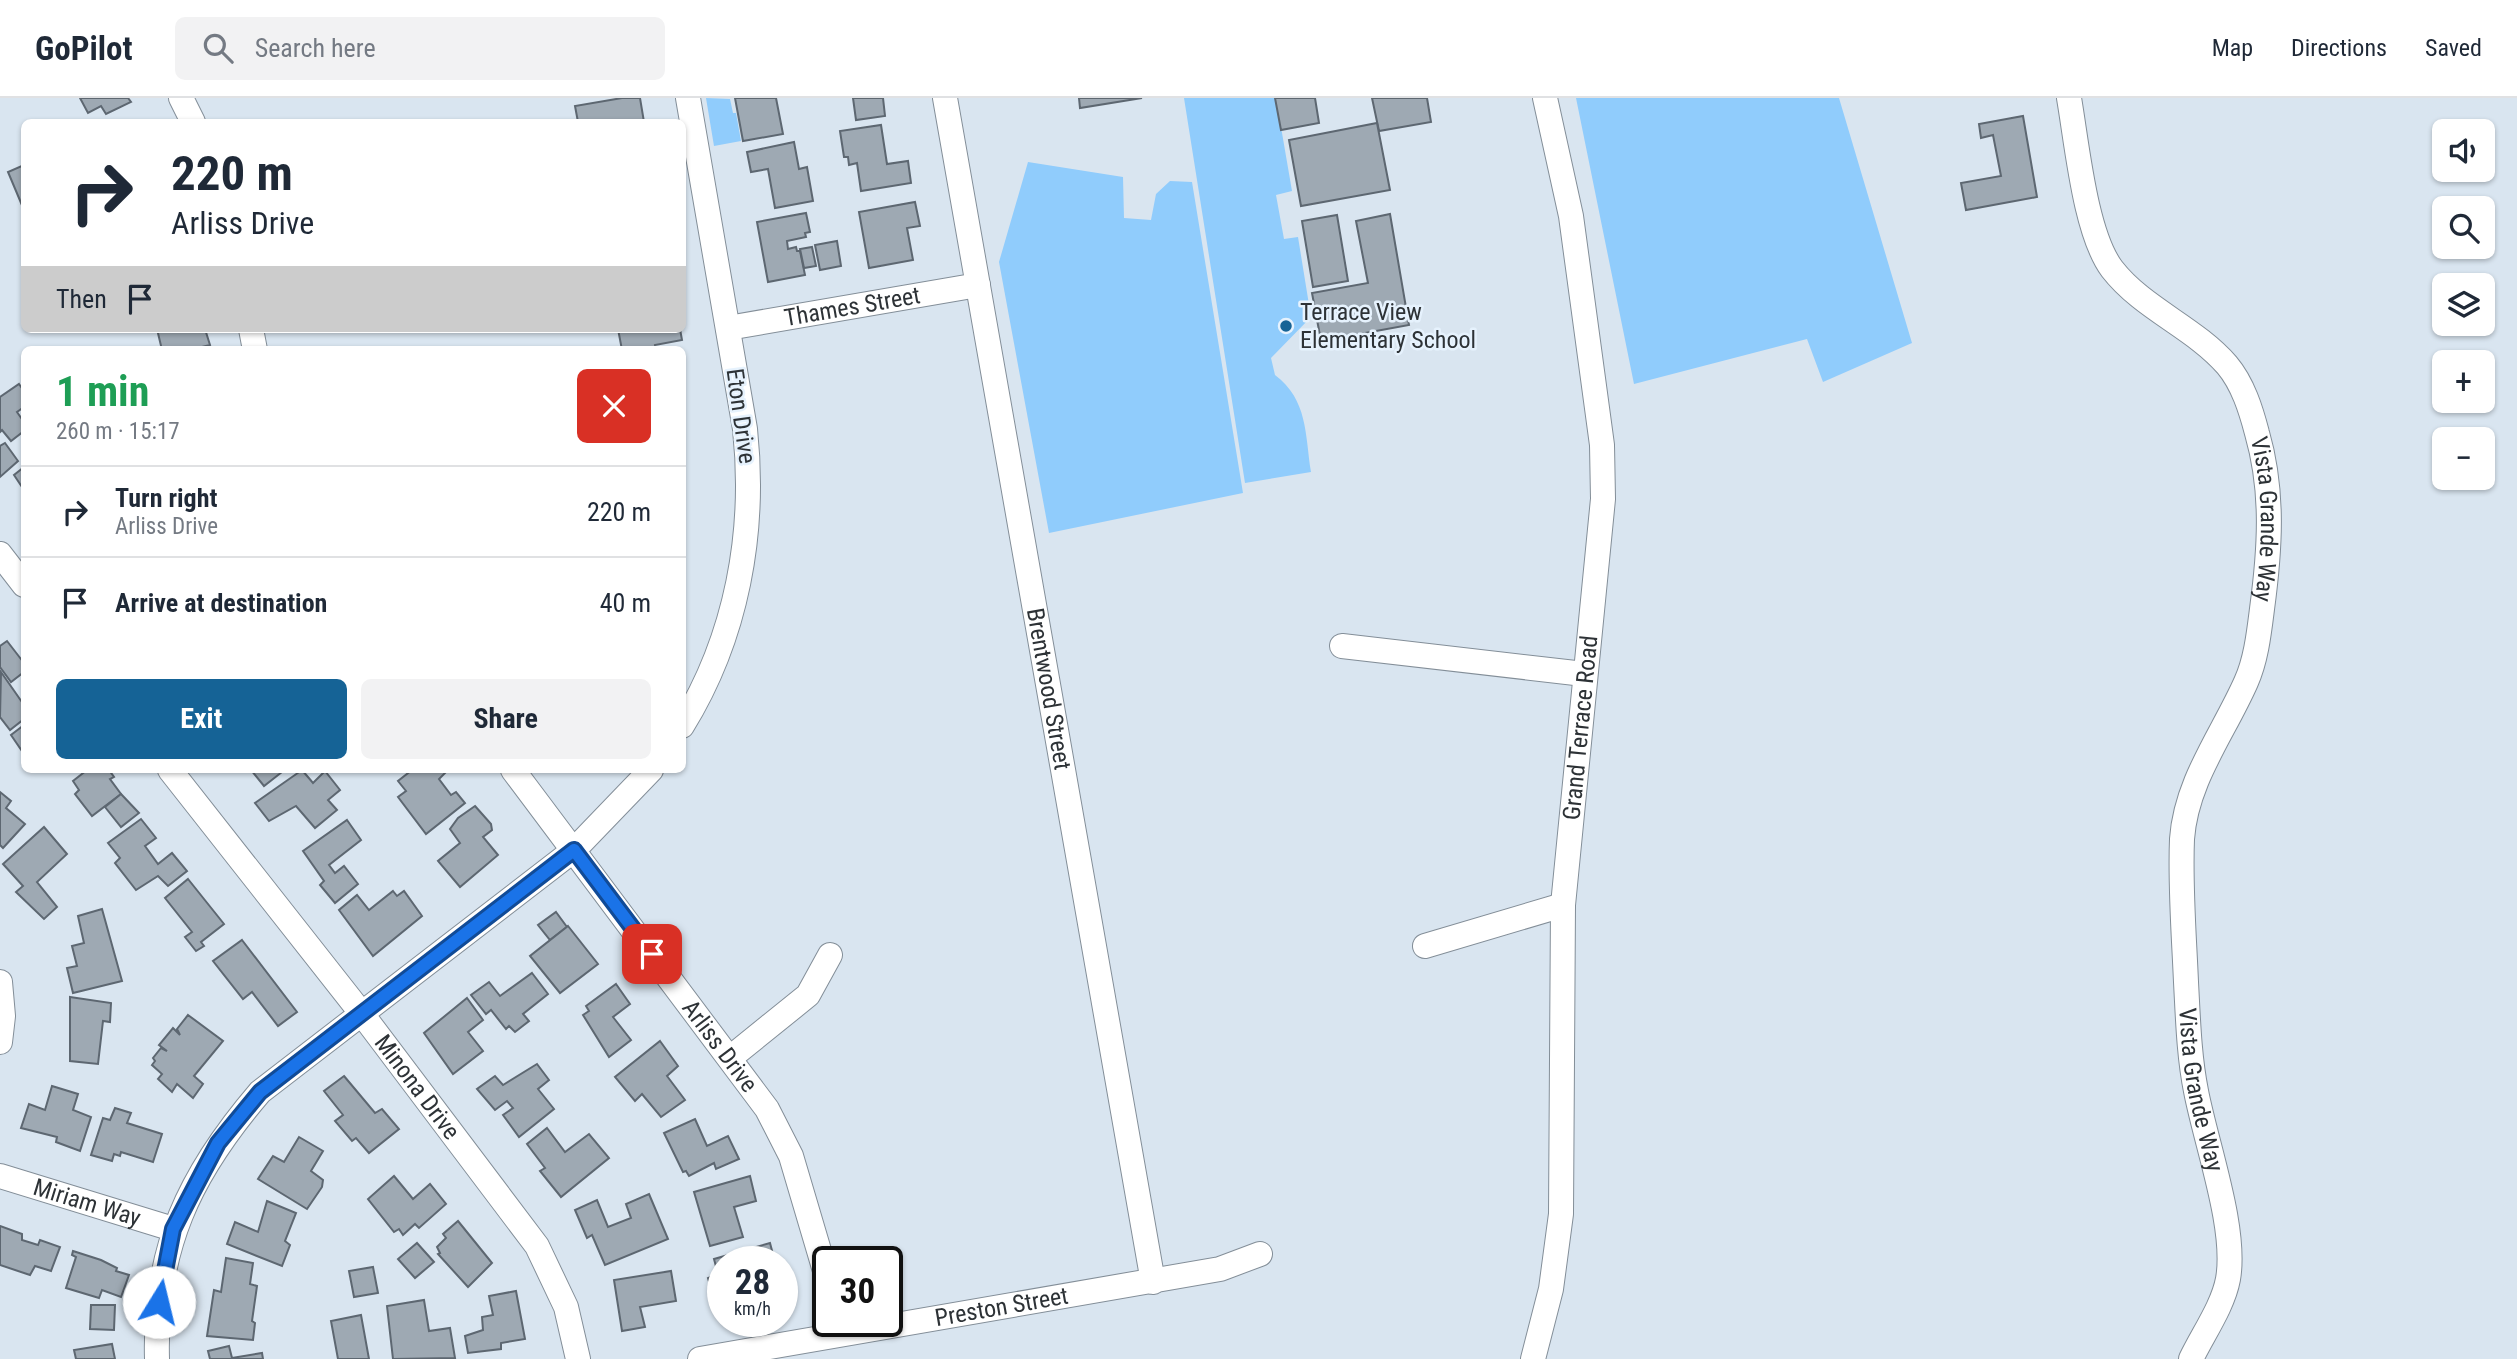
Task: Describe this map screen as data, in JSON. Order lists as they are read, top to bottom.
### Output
{
  "streets": {
    "street": [
      "Thames Street",
      "Eton Drive",
      "Vista Grande Way",
      "Brentwood Street",
      "Grand Terrace Road",
      "Arliss Drive",
      "Minona Drive",
      "Miriam Way",
      "Preston Street"
    ]
  },
  "crossings": [
    ["Thames Street", "Eton Drive"],
    ["Thames Street", "Brentwood Street"],
    ["Brentwood Street", "Preston Street"]
  ],
  "places": ["Terrace View Elementary School"],
  "page": {
    "header": "GoPilot",
    "search": "Search here",
    "nav": ["Map", "Directions", "Saved"],
    "map_buttons": ["+", "−"],
    "turn": ["220 m", "Arliss Drive"],
    "then": "Then",
    "heading": ["1 min", "260 m · 15:17"],
    "list": [
      {
        "name": "Turn right",
        "note": "Arliss Drive",
        "value": "220 m"
      },
      {
        "name": "Arrive at destination",
        "value": "40 m"
      }
    ],
    "buttons": ["Exit", "Share"],
    "speed": "28 km/h",
    "limit": "30"
  }
}
